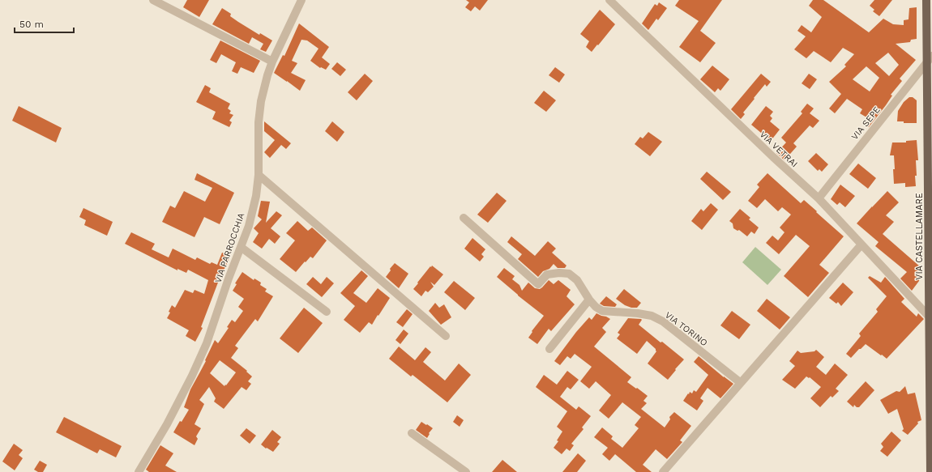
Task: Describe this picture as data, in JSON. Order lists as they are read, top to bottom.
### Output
{
  "streets": {
    "main road": ["VIA CASTELLAMARE"],
    "street": [
      "VIA SEPE",
      "VIA VETRAI",
      "VIA PARROCCHIA",
      "VIA TORINO"
    ]
  },
  "crossings": [
    ["VIA SEPE", "VIA VETRAI"],
    ["VIA SEPE", "VIA CASTELLAMARE"],
    ["VIA VETRAI", "VIA CASTELLAMARE"]
  ],
  "scale_bar": "50 m"
}
